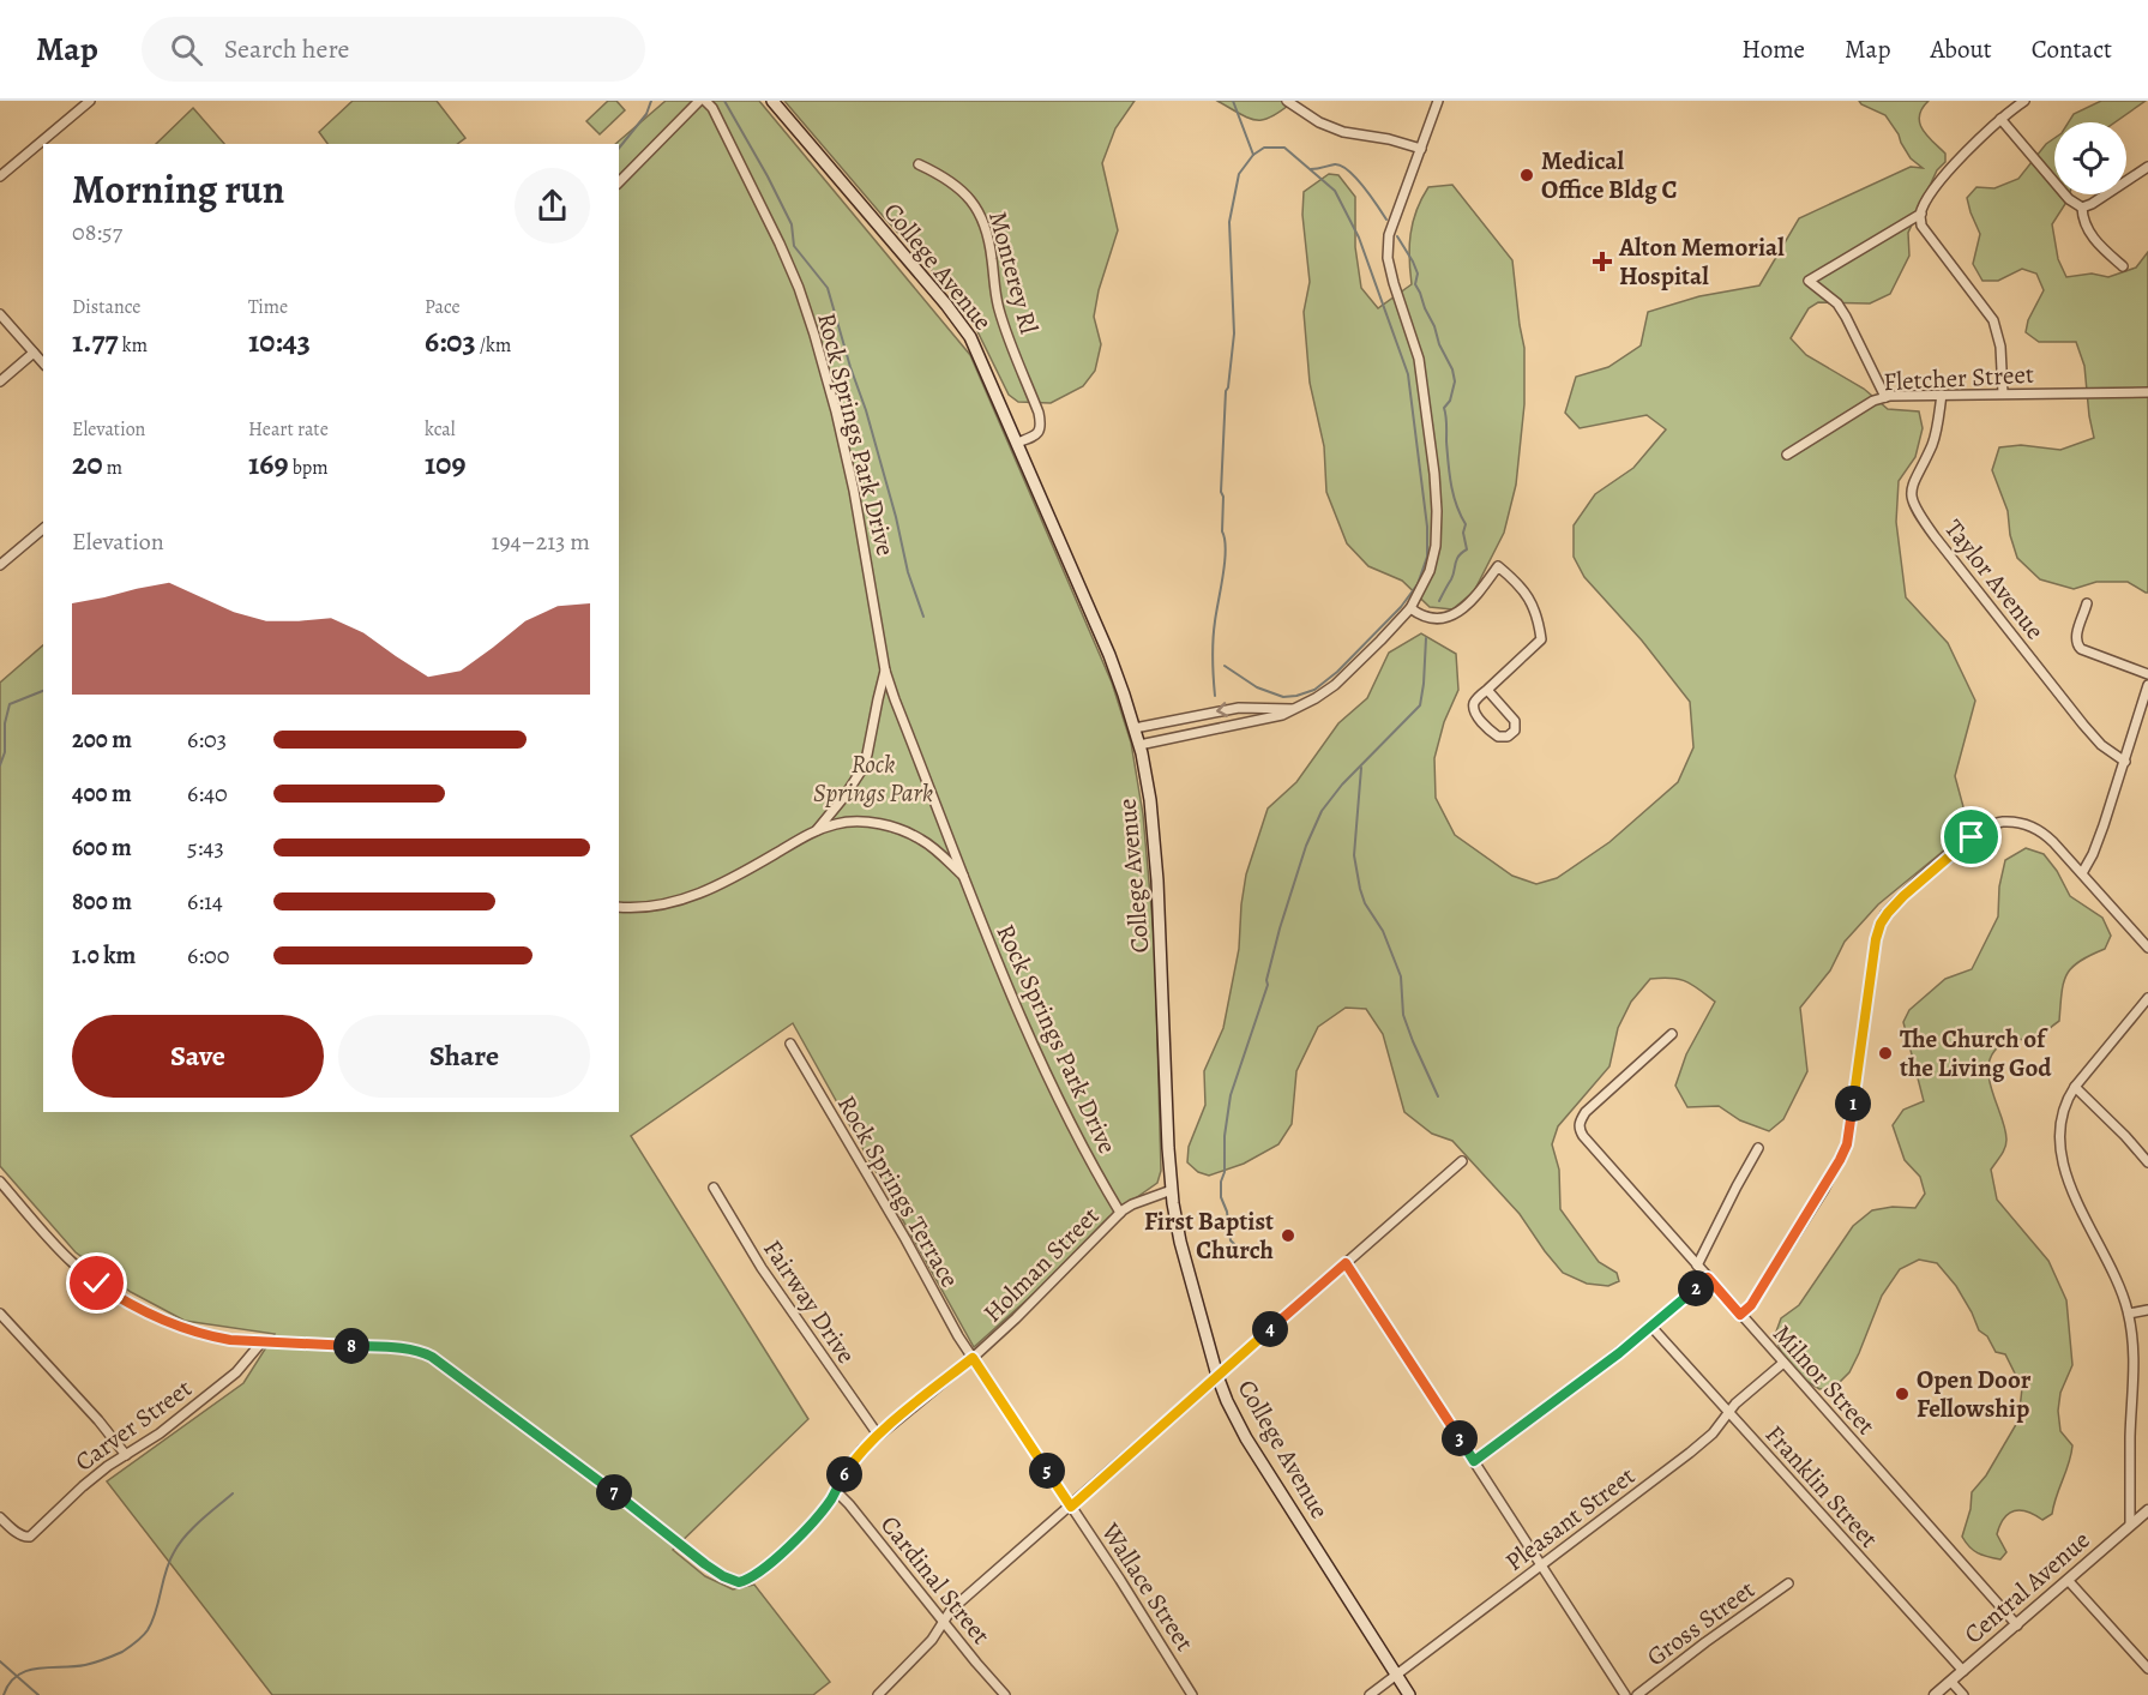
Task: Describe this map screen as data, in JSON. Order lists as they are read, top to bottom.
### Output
{
  "streets": {
    "main road": ["College Avenue"],
    "street": [
      "Monterey Rl",
      "Fletcher Street",
      "Rock Springs Park Drive",
      "Taylor Avenue",
      "Rock Springs Terrace",
      "Holman Street",
      "Fairway Drive",
      "Milnor Street",
      "Carver Street",
      "Franklin Street",
      "Pleasant Street",
      "Cardinal Street",
      "Wallace Street",
      "Central Avenue",
      "Gross Street"
    ]
  },
  "crossings": [
    ["College Avenue", "Monterey Rl"],
    ["College Avenue", "Holman Street"],
    ["College Avenue", "Pleasant Street"],
    ["Fletcher Street", "Taylor Avenue"],
    ["Rock Springs Park Drive", "Holman Street"],
    ["Rock Springs Terrace", "Holman Street"],
    ["Rock Springs Terrace", "Wallace Street"],
    ["Holman Street", "Fairway Drive"],
    ["Holman Street", "Carver Street"],
    ["Holman Street", "Cardinal Street"],
    ["Holman Street", "Wallace Street"],
    ["Milnor Street", "Pleasant Street"],
    ["Milnor Street", "Central Avenue"],
    ["Franklin Street", "Pleasant Street"],
    ["Franklin Street", "Central Avenue"]
  ],
  "parks": ["Rock Springs Park"],
  "places": {
    "other": [
      "Medical Office Bldg C",
      "The Church of the Living God",
      "First Baptist Church",
      "Open Door Fellowship"
    ],
    "health": ["Alton Memorial Hospital"]
  },
  "page": {
    "header": "Map",
    "search": "Search here",
    "nav": [
      "Home",
      "Map",
      "About",
      "Contact"
    ],
    "heading": ["Morning run", "08:57"],
    "stats": [
      ["Distance", "1.77 km"],
      ["Time", "10:43"],
      ["Pace", "6:03 /km"],
      ["Elevation", "20 m"],
      ["Heart rate", "169 bpm"],
      ["kcal", "109"]
    ],
    "chart": ["Elevation", "194–213 m"],
    "list": [
      {
        "name": "200 m",
        "note": "6:03"
      },
      {
        "name": "400 m",
        "note": "6:40"
      },
      {
        "name": "600 m",
        "note": "5:43"
      },
      {
        "name": "800 m",
        "note": "6:14"
      },
      {
        "name": "1.0 km",
        "note": "6:00"
      }
    ],
    "buttons": ["Save", "Share"],
    "pins": [
      "1",
      "2",
      "4",
      "8",
      "3",
      "5",
      "6",
      "7"
    ]
  }
}
